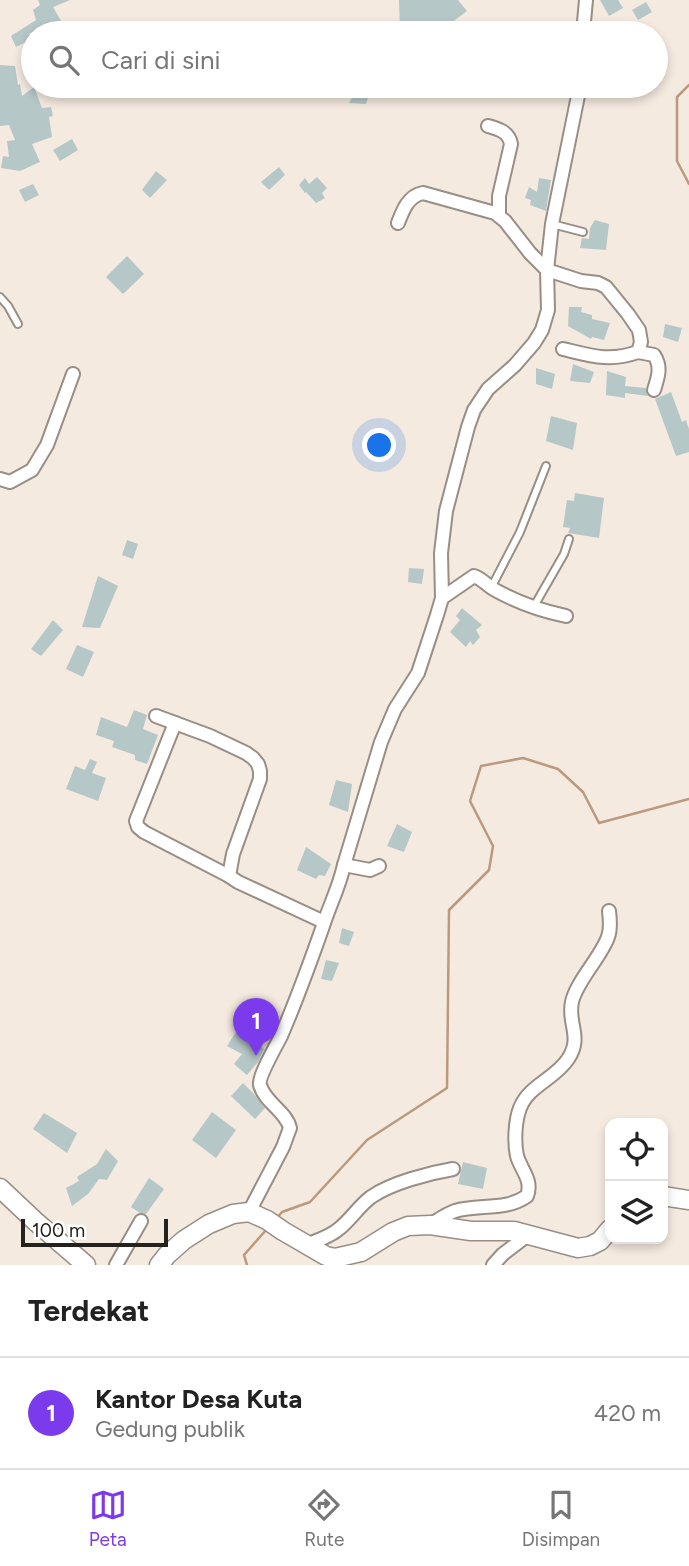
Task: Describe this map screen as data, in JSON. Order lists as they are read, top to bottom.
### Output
{
  "scale_bar": "100 m",
  "page": {
    "search": "Cari di sini",
    "pins": "1",
    "scale": "100 m",
    "heading": "Terdekat",
    "list": [
      {
        "mark": "1",
        "name": "Kantor Desa Kuta",
        "note": "Gedung publik",
        "value": "420 m"
      }
    ],
    "nav": ["Peta", "Rute", "Disimpan"]
  }
}
